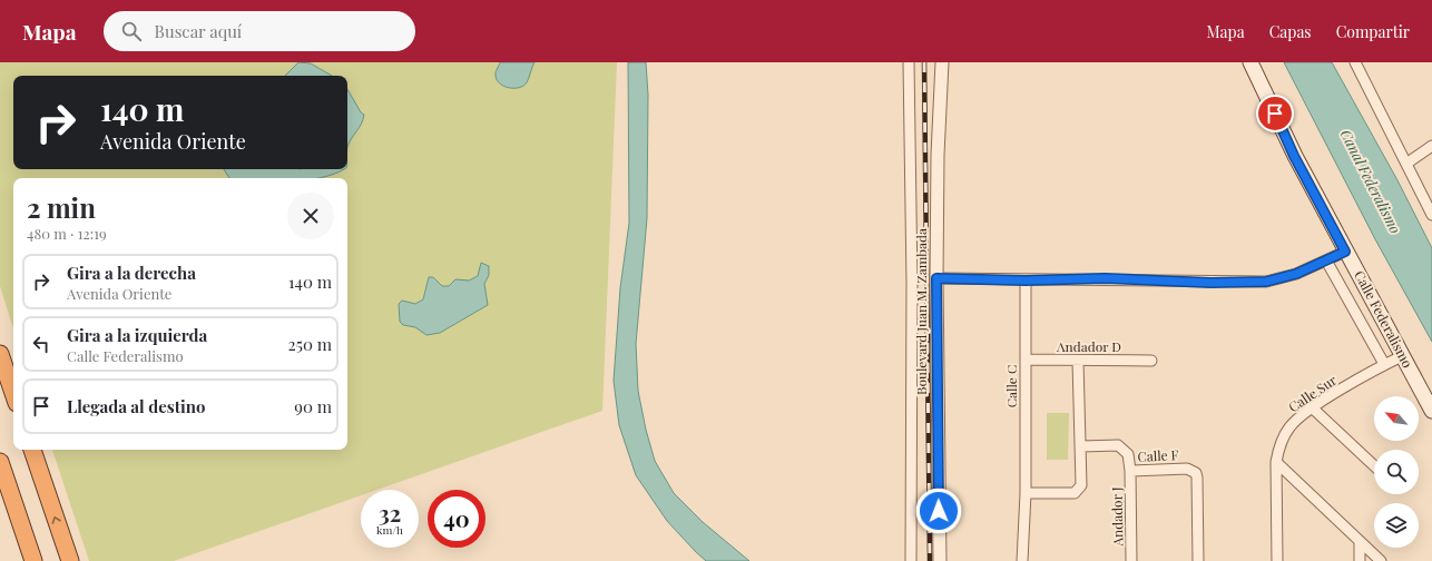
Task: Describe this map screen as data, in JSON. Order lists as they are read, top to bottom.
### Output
{
  "streets": {
    "main road": ["Calle Federalismo"],
    "street": [
      "Boulevard Juan M. Zambada",
      "Andador D",
      "Calle C",
      "Calle Sur",
      "Calle F",
      "Andador J"
    ]
  },
  "crossings": [
    ["Calle Federalismo", "Calle Sur"],
    ["Andador D", "Calle C"],
    ["Calle F", "Andador J"]
  ],
  "water": ["Canal Federalismo"],
  "north": "top left",
  "page": {
    "header": "Mapa",
    "search": "Buscar aquí",
    "nav": ["Mapa", "Capas", "Compartir"],
    "turn": ["140 m", "Avenida Oriente"],
    "heading": ["2 min", "480 m · 12:19"],
    "list": [
      {
        "name": "Gira a la derecha",
        "note": "Avenida Oriente",
        "value": "140 m"
      },
      {
        "name": "Gira a la izquierda",
        "note": "Calle Federalismo",
        "value": "250 m"
      },
      {
        "name": "Llegada al destino",
        "value": "90 m"
      }
    ],
    "speed": "32 km/h",
    "limit": "40"
  }
}
